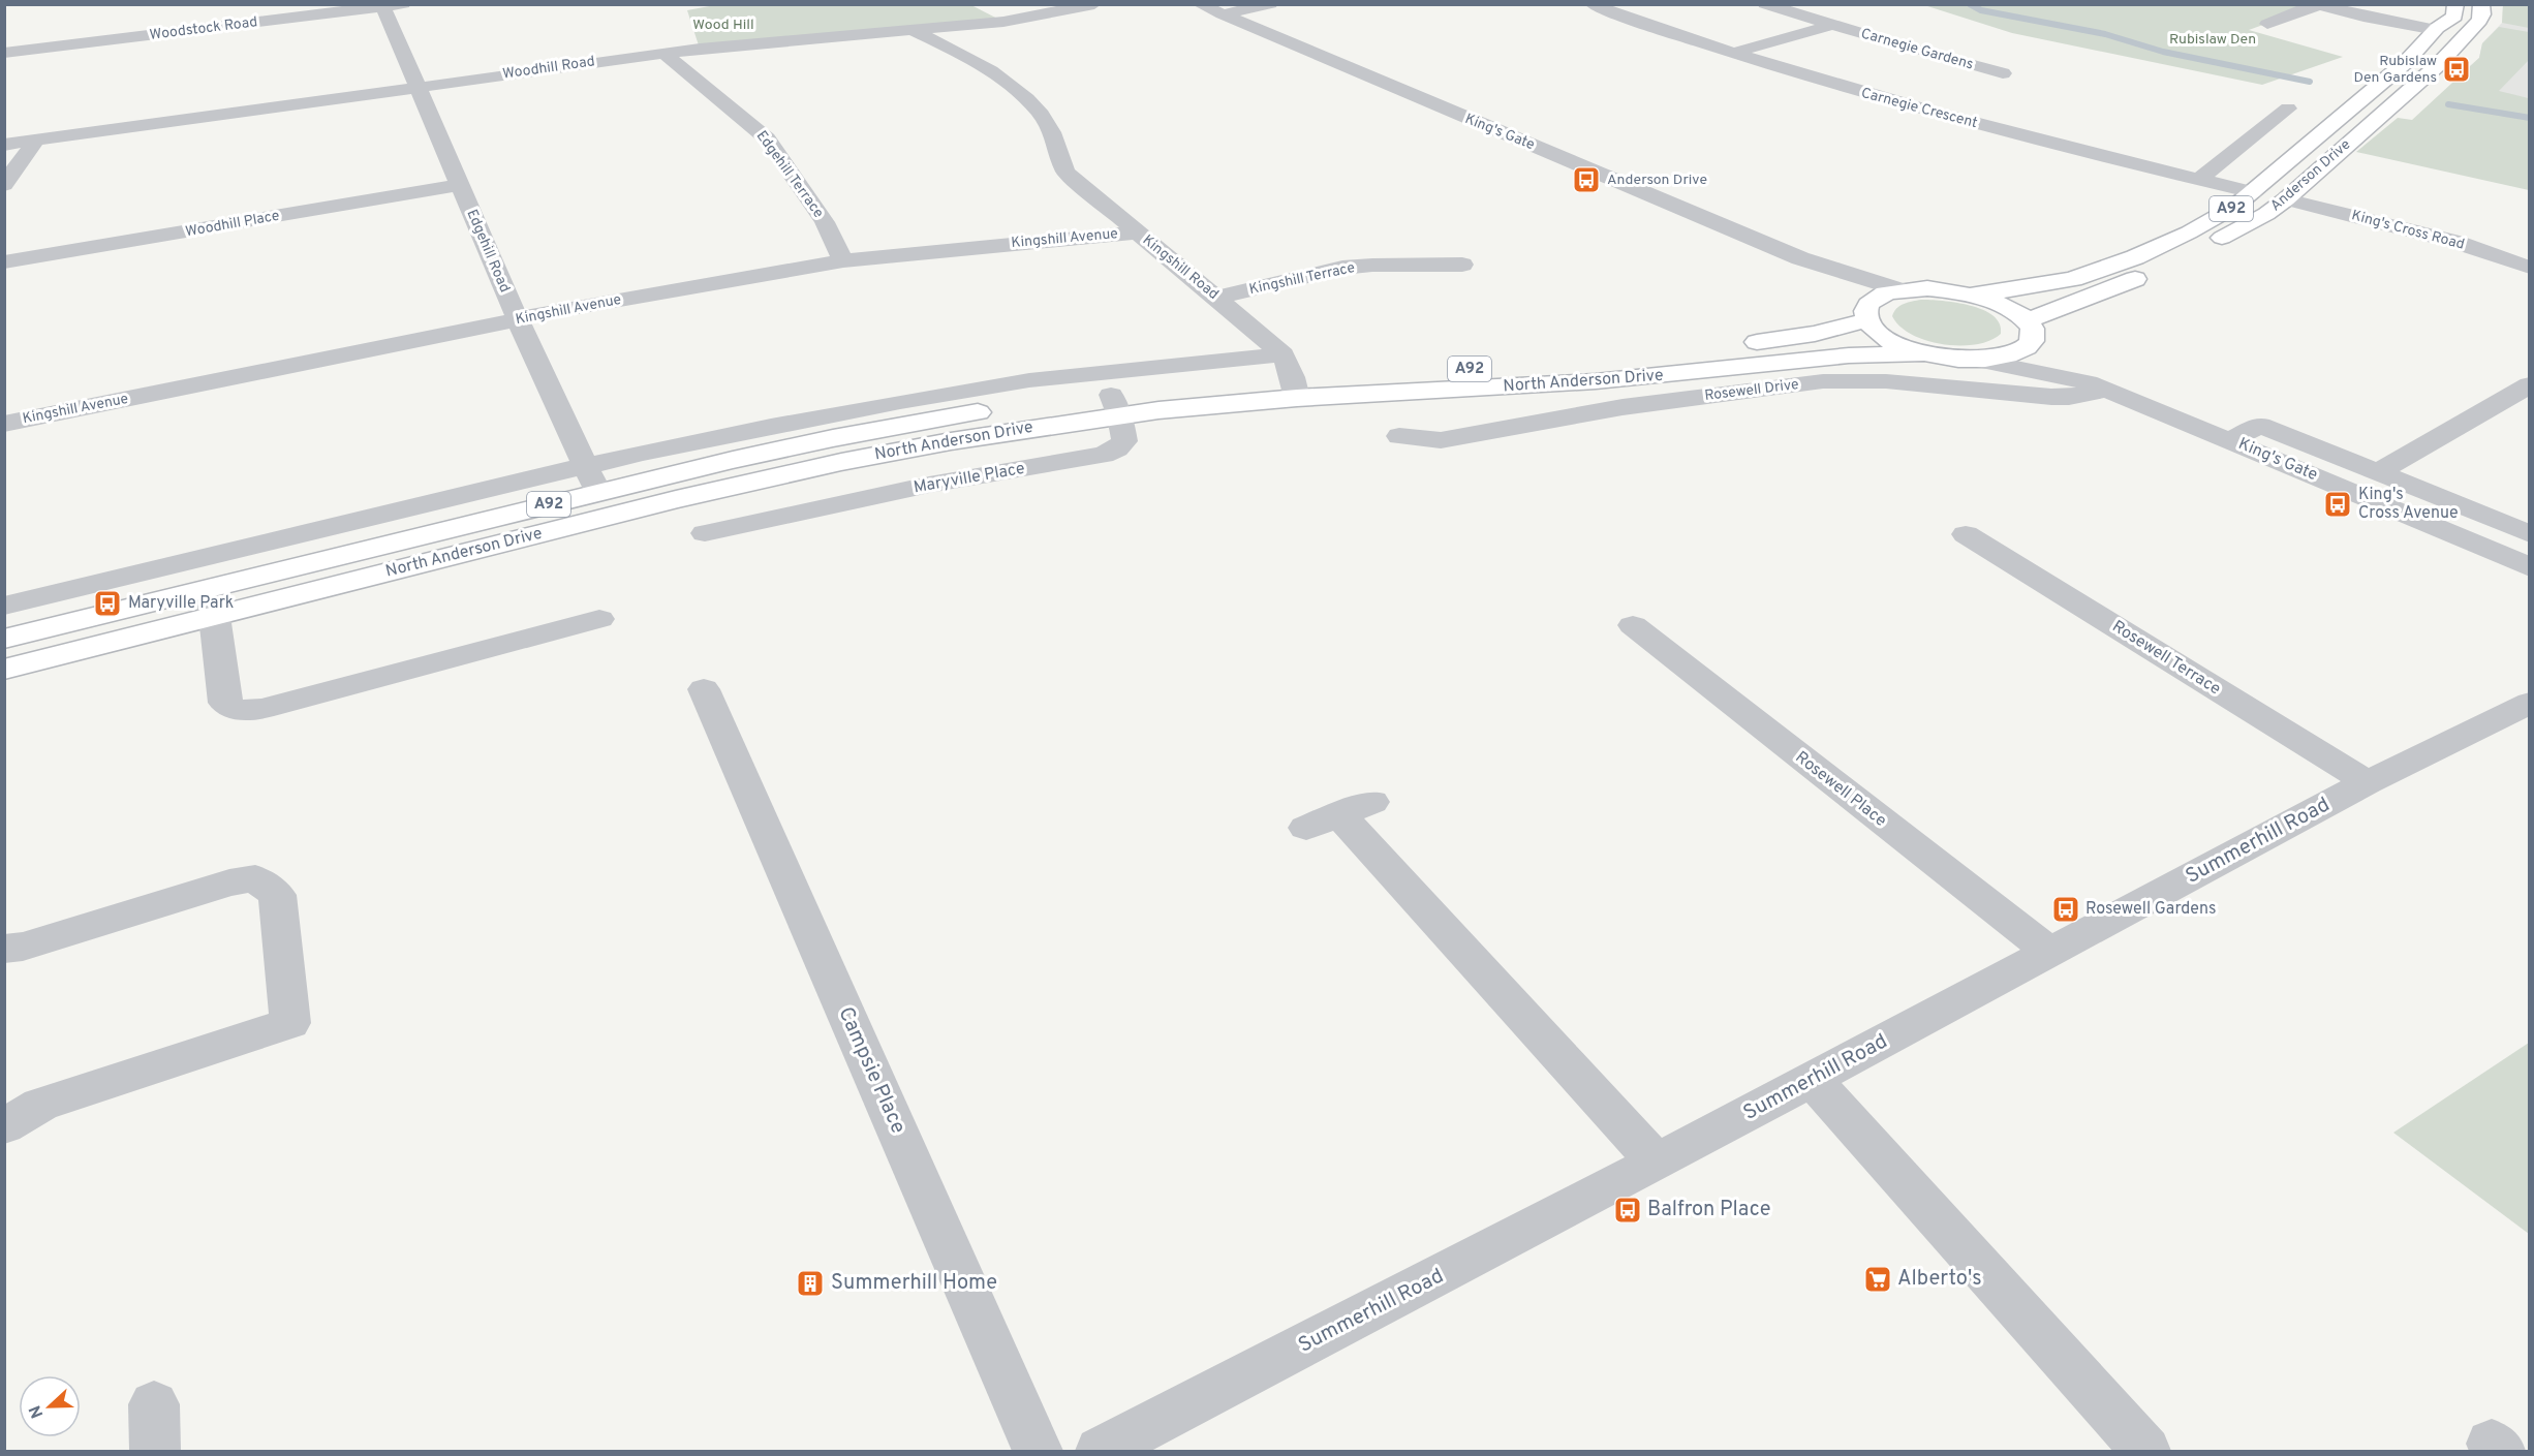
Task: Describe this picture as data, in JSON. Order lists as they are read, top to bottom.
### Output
{
  "streets": {
    "main road": ["Anderson Drive", "A92", "North Anderson Drive"],
    "street": [
      "Woodstock Road",
      "Carnegie Gardens",
      "Woodhill Road",
      "Carnegie Crescent",
      "King's Gate",
      "Edgehill Terrace",
      "Woodhill Place",
      "King's Cross Road",
      "Kingshill Avenue",
      "Edgehill Road",
      "Kingshill Road",
      "Kingshill Terrace",
      "Rosewell Drive",
      "Maryville Place",
      "Rosewell Terrace",
      "Rosewell Place",
      "Summerhill Road",
      "Campsie Place"
    ]
  },
  "crossings": [
    ["Woodstock Road", "Edgehill Road"],
    ["Woodhill Road", "Edgehill Terrace"],
    ["Woodhill Road", "Edgehill Road"],
    ["Woodhill Road", "Kingshill Road"],
    ["Carnegie Crescent", "Anderson Drive"],
    ["King's Gate", "A92"],
    ["King's Gate", "North Anderson Drive"],
    ["King's Gate", "Rosewell Drive"],
    ["Edgehill Terrace", "Kingshill Avenue"],
    ["Anderson Drive", "A92"],
    ["Anderson Drive", "King's Cross Road"],
    ["A92", "North Anderson Drive"],
    ["Woodhill Place", "Edgehill Road"],
    ["Kingshill Avenue", "Edgehill Road"],
    ["Kingshill Avenue", "Kingshill Road"],
    ["Edgehill Road", "North Anderson Drive"],
    ["Kingshill Road", "Kingshill Terrace"],
    ["Kingshill Road", "North Anderson Drive"],
    ["North Anderson Drive", "Maryville Place"],
    ["Rosewell Terrace", "Summerhill Road"],
    ["Rosewell Place", "Summerhill Road"]
  ],
  "parks": ["Wood Hill", "Rubislaw Den"],
  "places": {
    "bus stop": [
      "Rubislaw Den Gardens",
      "Anderson Drive",
      "King's Cross Avenue",
      "Maryville Park",
      "Rosewell Gardens",
      "Balfron Place"
    ],
    "supermarket": ["Alberto's"],
    "building": ["Summerhill Home"]
  },
  "north": "left"
}
